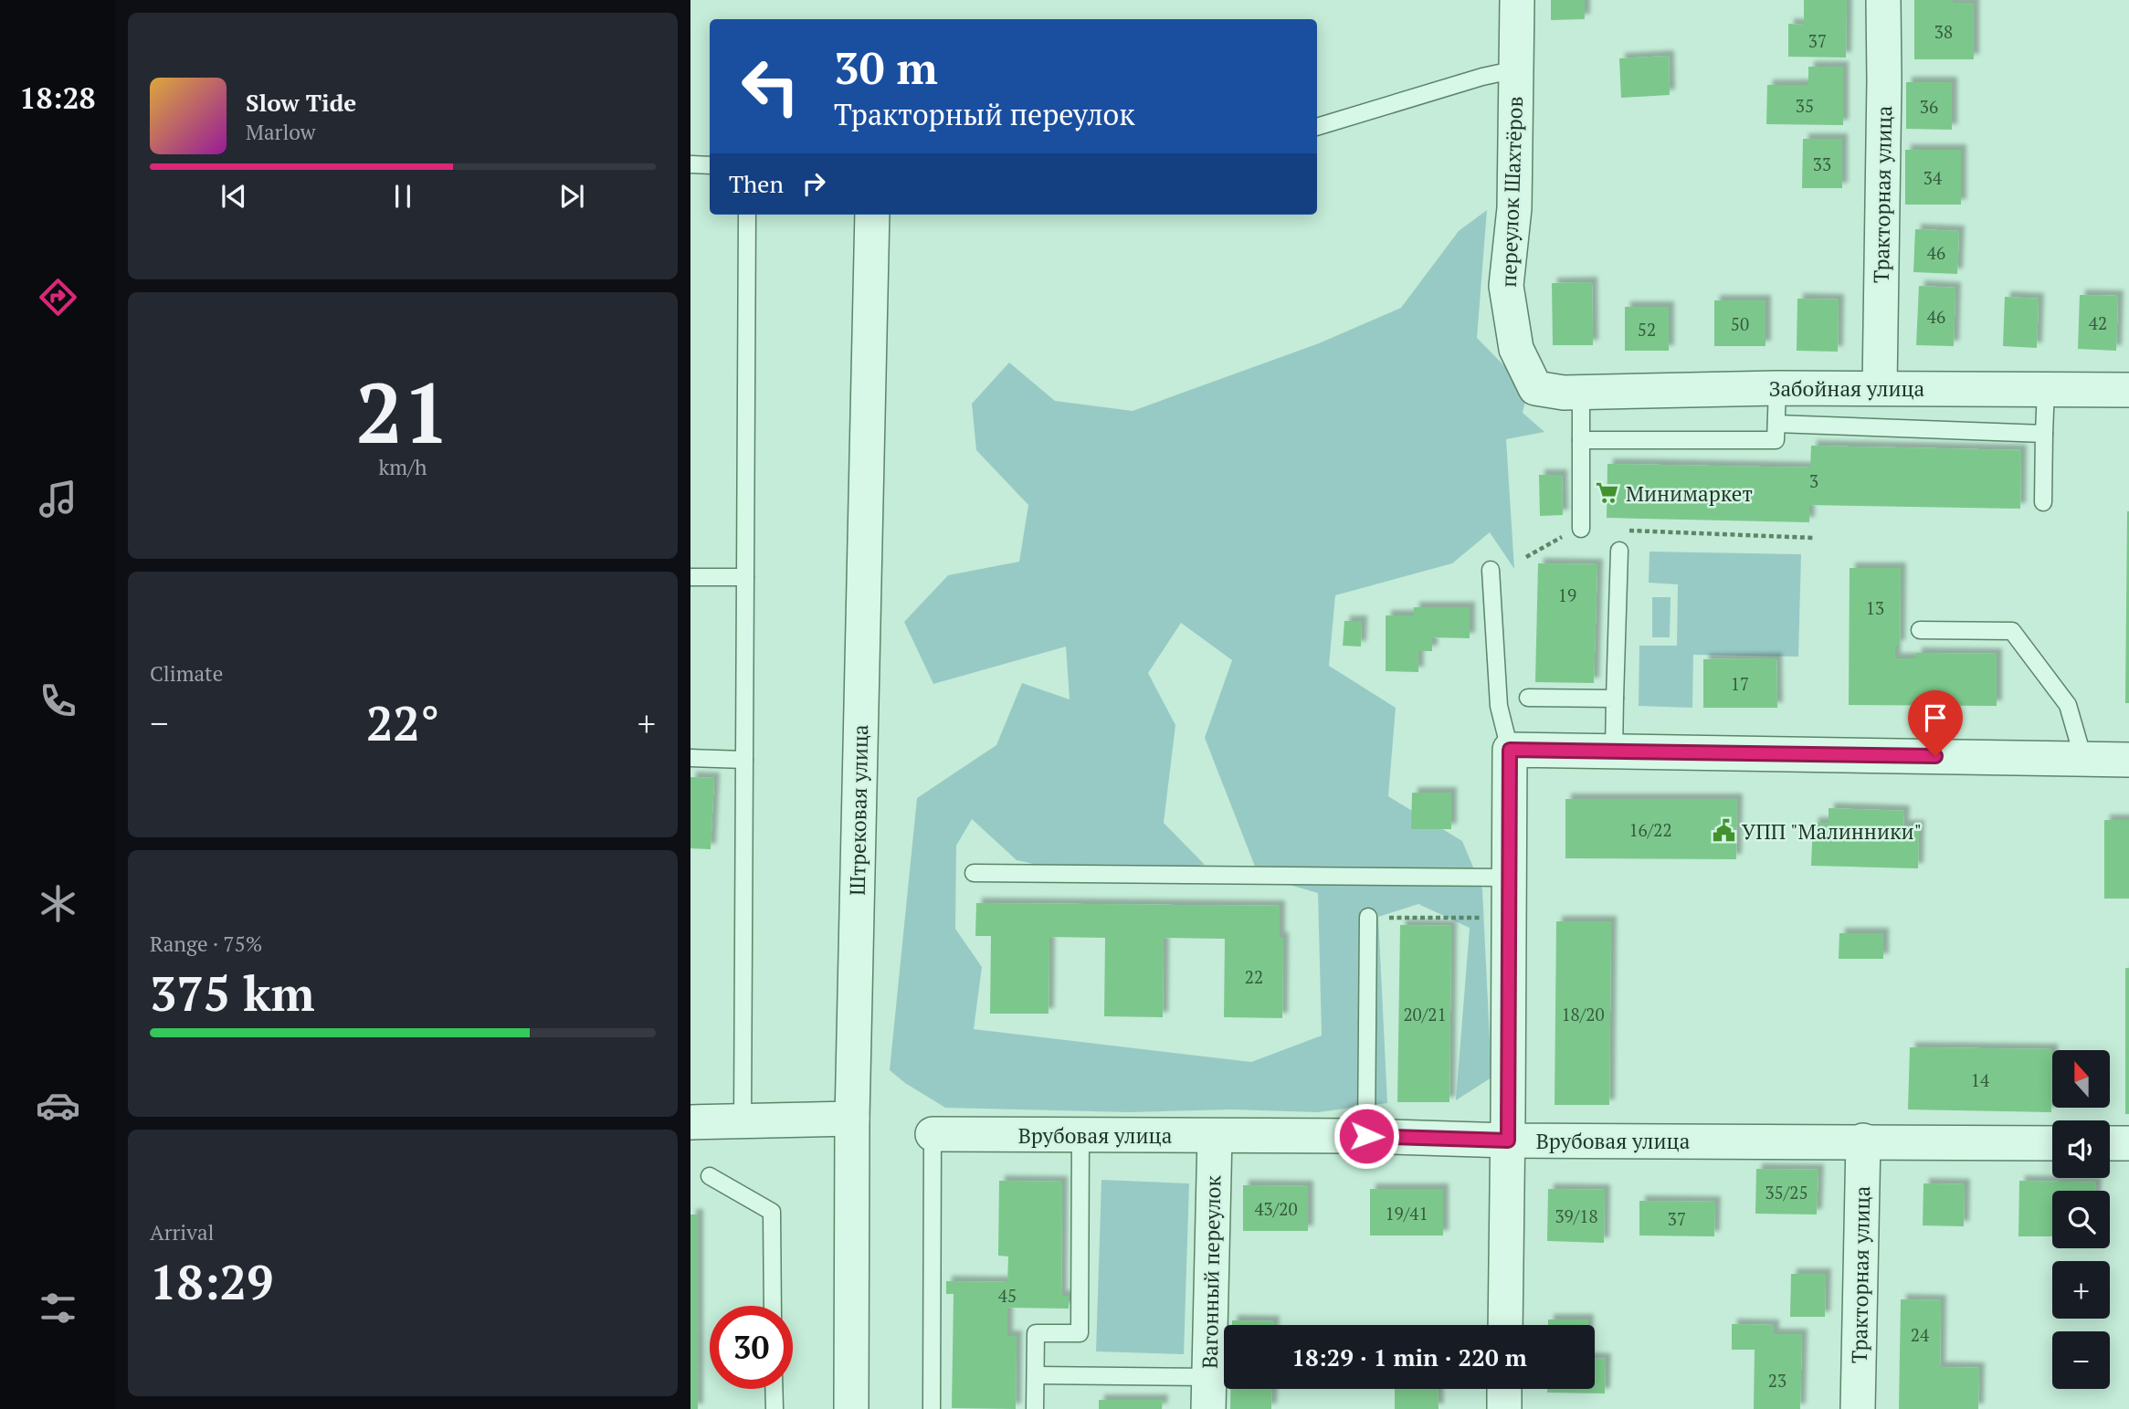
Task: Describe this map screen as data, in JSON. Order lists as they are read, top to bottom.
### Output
{
  "streets": {
    "street": [
      "переулок Шахтёров",
      "Тракторная улица",
      "Забойная улица",
      "Штрековая улица",
      "Врубовая улица",
      "Вагонный переулок"
    ]
  },
  "crossings": [
    ["переулок Шахтёров", "Забойная улица"],
    ["Тракторная улица", "Забойная улица"],
    ["Тракторная улица", "Врубовая улица"],
    ["Врубовая улица", "Вагонный переулок"]
  ],
  "places": {
    "supermarket": ["Минимаркет"],
    "public building": ["УПП \"Малинники\""]
  },
  "house_numbers": [
    "38",
    "37",
    "35",
    "36",
    "33",
    "34",
    "46",
    "46",
    "42",
    "50",
    "52",
    "3",
    "19",
    "13",
    "17",
    "16/22",
    "22",
    "20/21",
    "18/20",
    "14",
    "35/25",
    "43/20",
    "19/41",
    "39/18",
    "37",
    "45",
    "24",
    "23"
  ],
  "north": "top",
  "page": {
    "tabs": "18:28",
    "turn": ["30 m", "Тракторный переулок"],
    "song": ["Slow Tide", "Marlow"],
    "then": "Then",
    "tile": [
      ["21", "km/h"],
      "Climate",
      ["Range · 75%", "375 km"],
      ["Arrival", "18:29"]
    ],
    "heat": ["−", "22°", "+"],
    "map_buttons": ["+", "−"],
    "limit": "30",
    "trip": "18:29 · 1 min · 220 m"
  }
}
